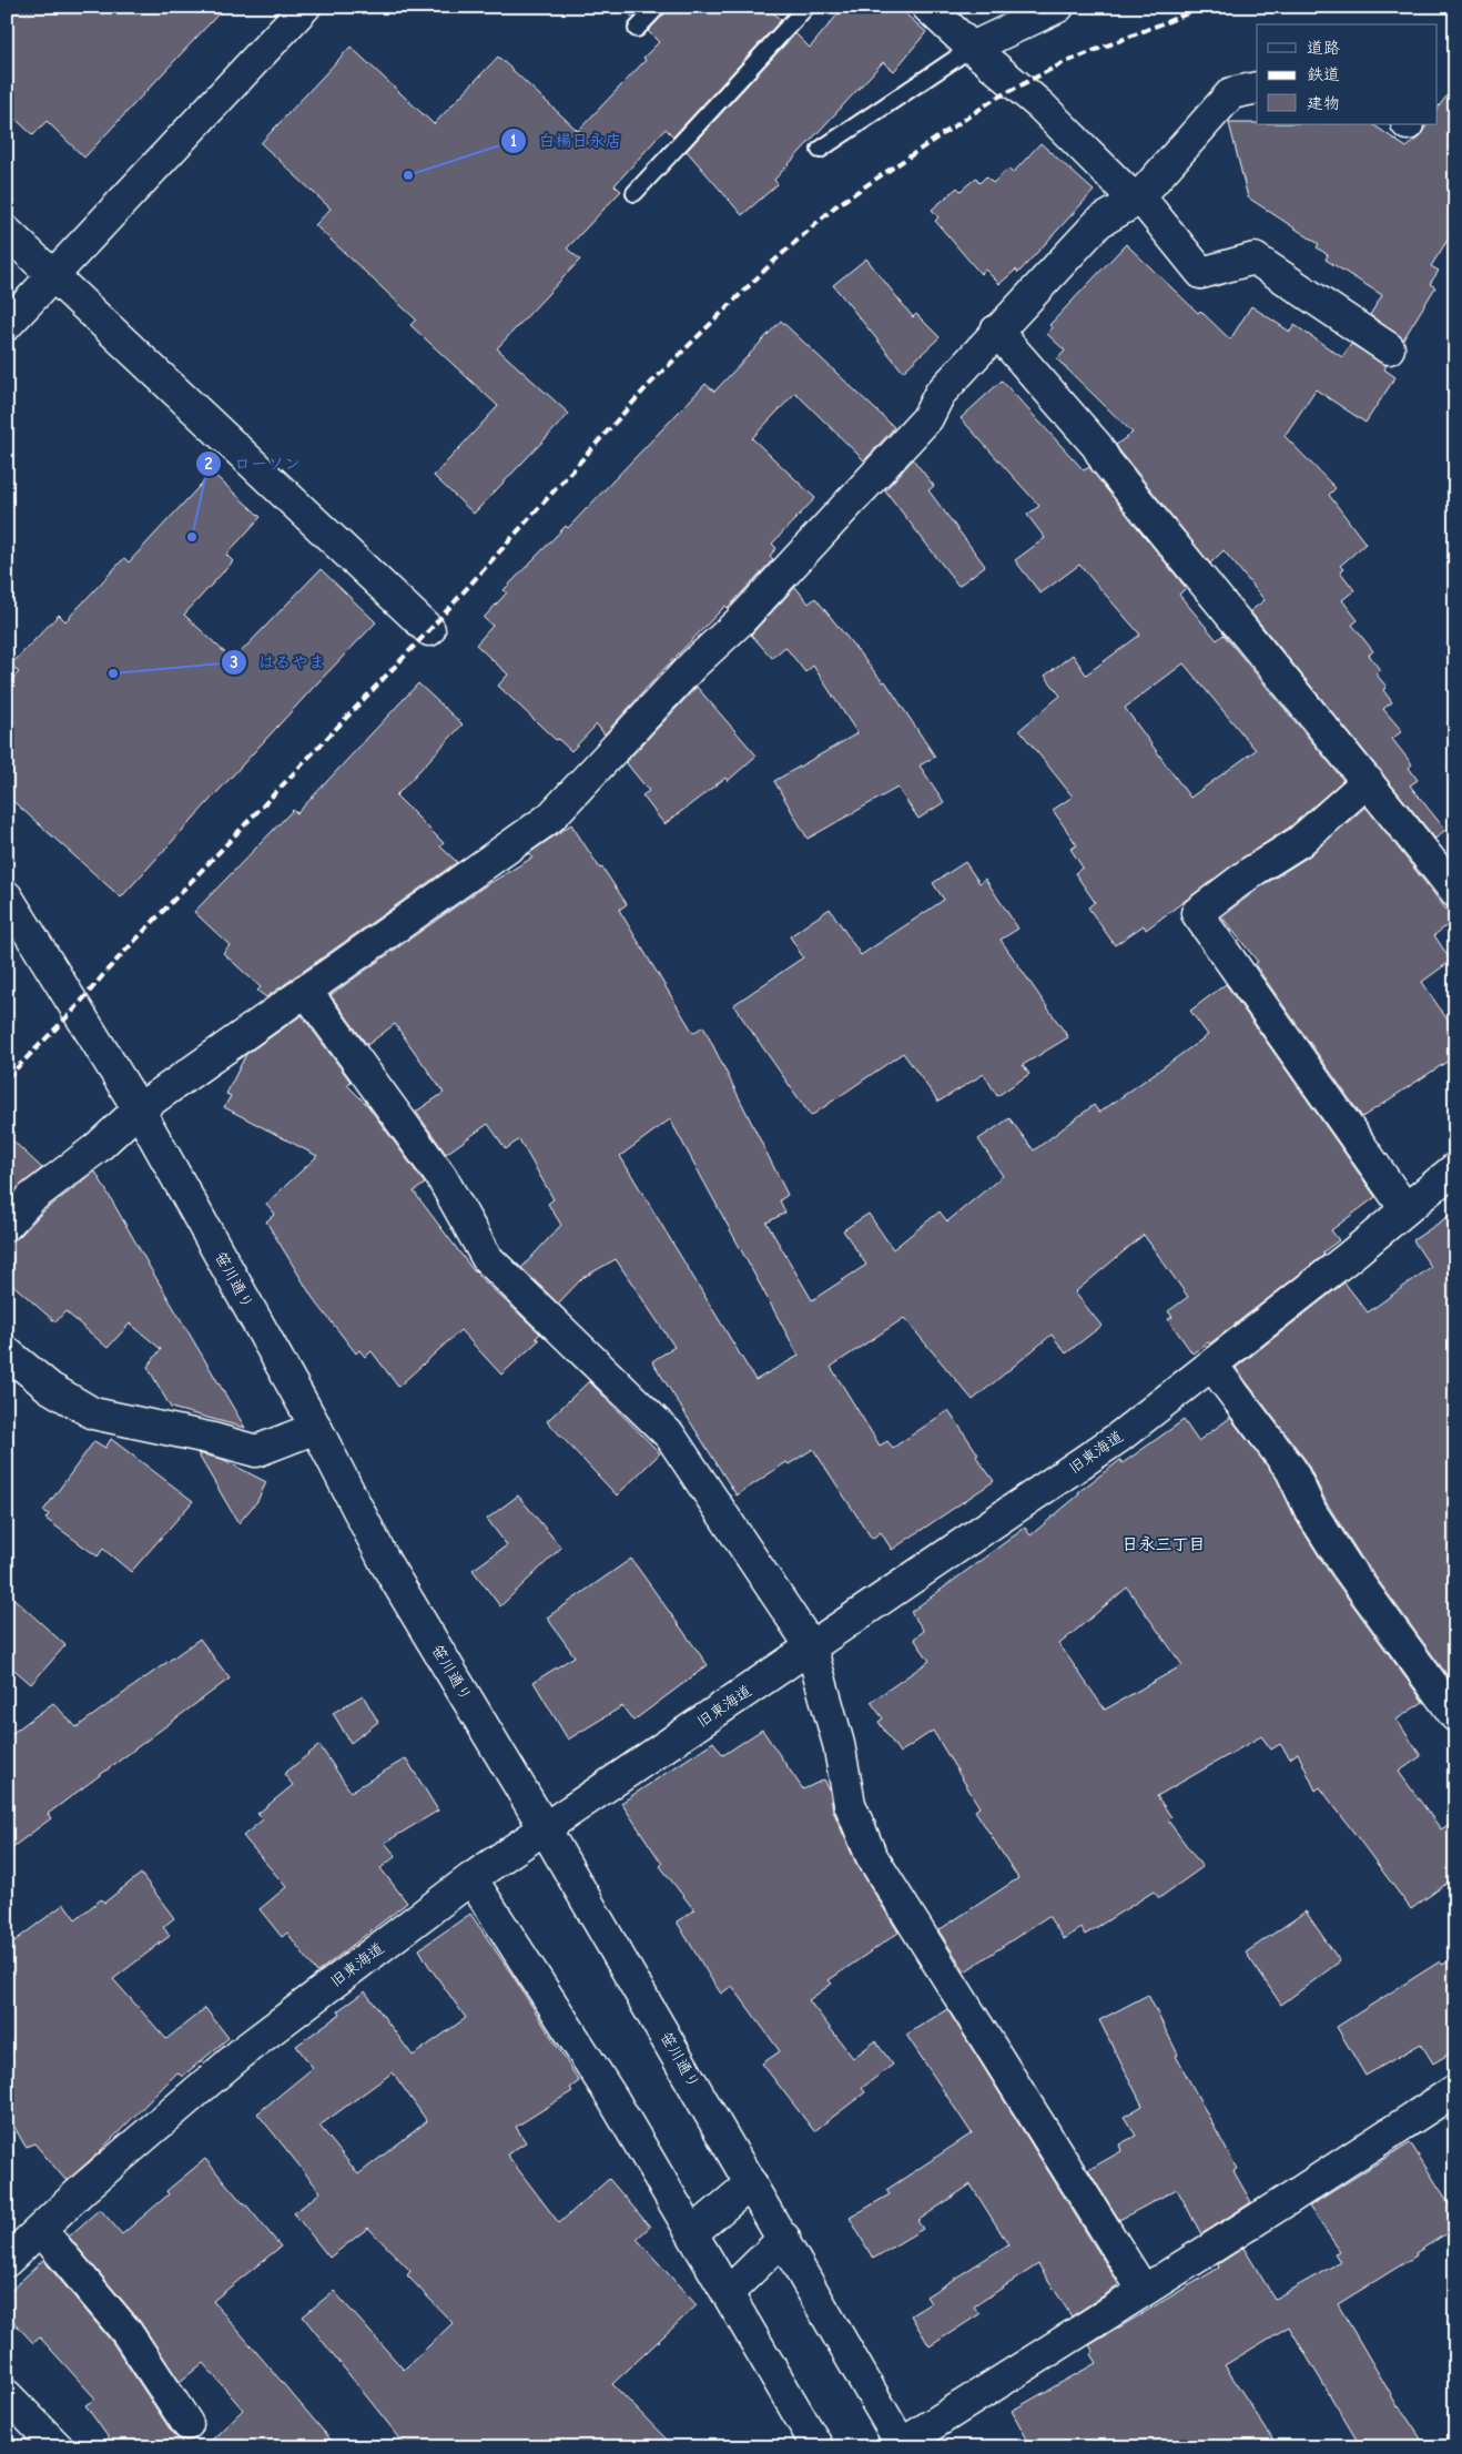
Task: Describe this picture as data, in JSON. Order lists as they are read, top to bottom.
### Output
{
  "streets": {
    "street": ["笹川通り", "旧東海道"]
  },
  "crossings": [
    ["笹川通り", "旧東海道"]
  ],
  "districts": ["日永三丁目"],
  "places": ["白楊日永店", "ローソン", "はるやま"],
  "legend": ["道路", "鉄道", "建物"]
}
